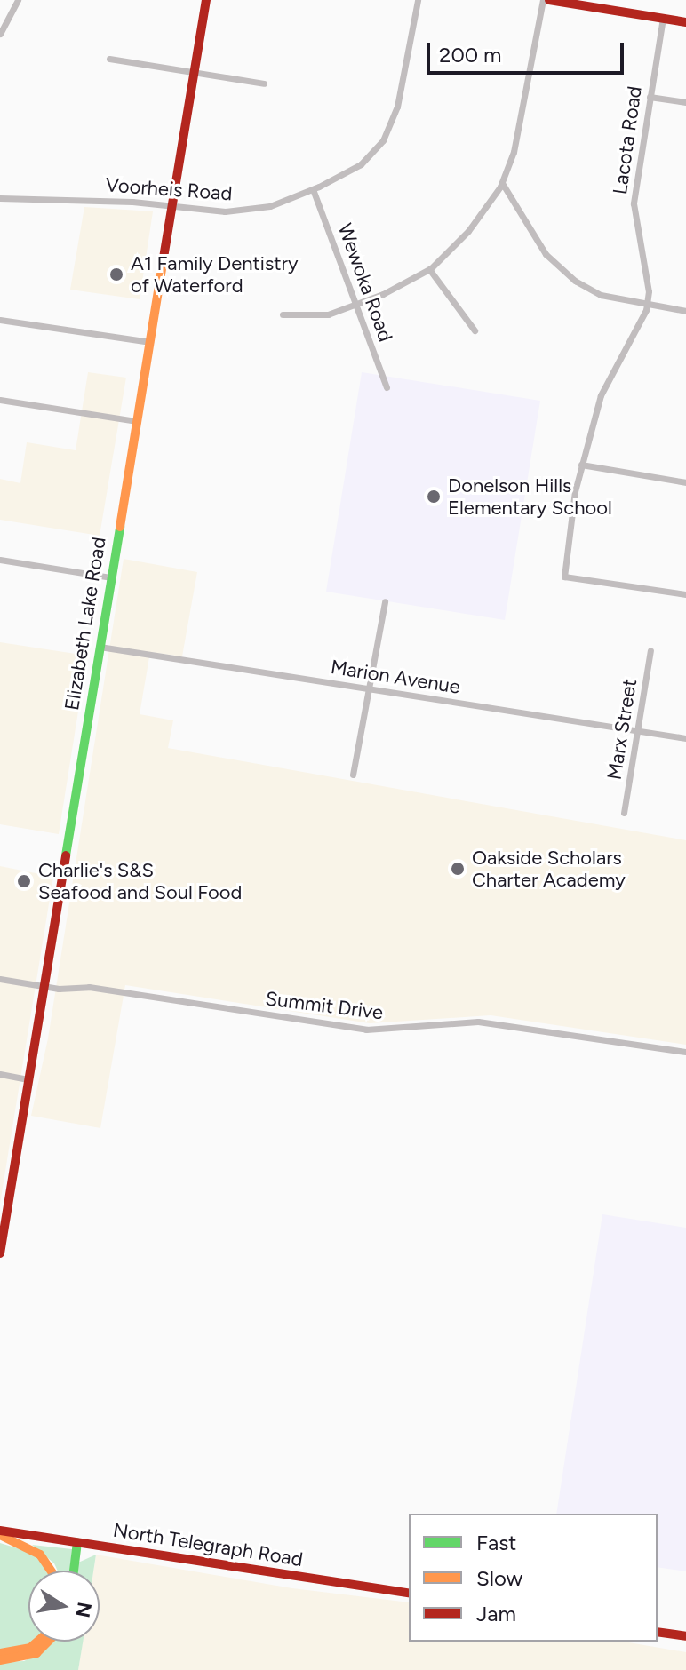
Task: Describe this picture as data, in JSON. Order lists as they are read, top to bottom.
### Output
{
  "streets": {
    "main road": ["Elizabeth Lake Road", "North Telegraph Road"],
    "street": [
      "Lacota Road",
      "Voorheis Road",
      "Wewoka Road",
      "Marion Avenue",
      "Marx Street",
      "Summit Drive"
    ]
  },
  "crossings": [
    ["Voorheis Road", "Wewoka Road"],
    ["Voorheis Road", "Elizabeth Lake Road"],
    ["Elizabeth Lake Road", "Marion Avenue"],
    ["Elizabeth Lake Road", "Summit Drive"],
    ["Marion Avenue", "Marx Street"]
  ],
  "places": [
    "A1 Family Dentistry of Waterford",
    "Donelson Hills Elementary School",
    "Oakside Scholars Charter Academy",
    "Charlie's S&S Seafood and Soul Food"
  ],
  "legend": ["Fast", "Slow", "Jam"],
  "scale_bar": "200 m",
  "north": "right"
}
